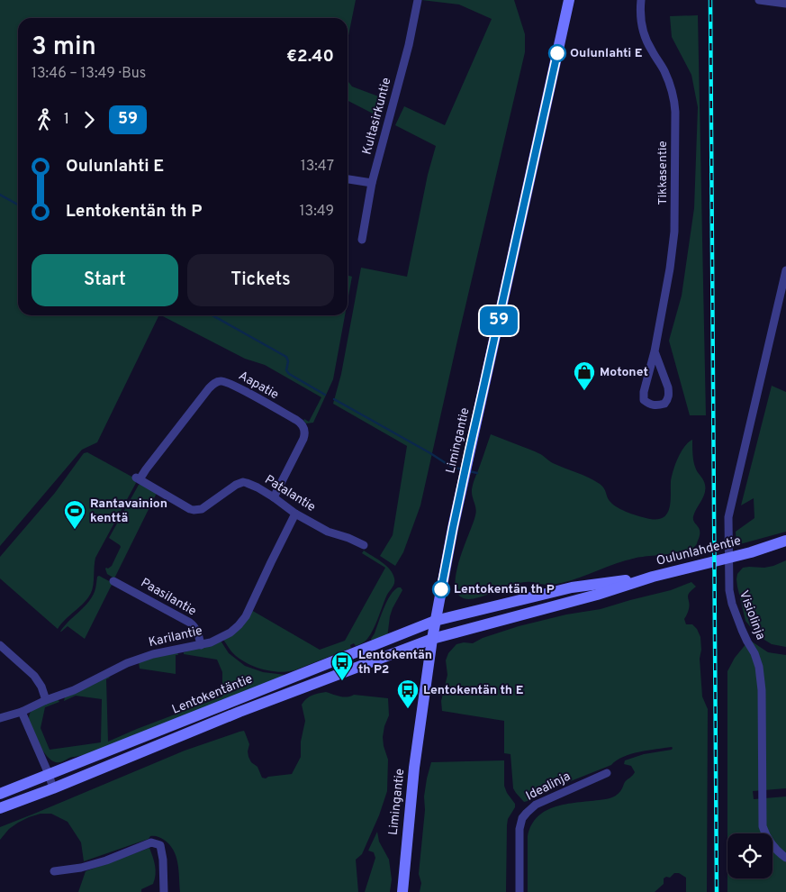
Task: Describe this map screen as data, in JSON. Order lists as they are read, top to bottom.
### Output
{
  "streets": {
    "main road": ["Limingantie", "Oulunlahdentie", "Lentokentäntie"],
    "street": [
      "Kultasirkuntie",
      "Tikkasentie",
      "Aapatie",
      "Patalantie",
      "Paasilantie",
      "Visiolinja",
      "Karilantie",
      "Idealinja"
    ]
  },
  "crossings": [
    ["Aapatie", "Patalantie"],
    ["Limingantie", "Oulunlahdentie"],
    ["Limingantie", "Lentokentäntie"],
    ["Patalantie", "Karilantie"],
    ["Oulunlahdentie", "Lentokentäntie"],
    ["Paasilantie", "Karilantie"]
  ],
  "places": {
    "other": ["Oulunlahti E", "Lentokentän th P"],
    "shop": ["Motonet"],
    "sports": ["Rantavainion kenttä"],
    "bus stop": ["Lentokentän th P2", "Lentokentän th E"]
  },
  "lines": ["bus line 59"],
  "page": {
    "on_map": "59",
    "heading": ["3 min", "13:46 – 13:49 · Bus", "€2.40"],
    "legs": ["1", "59"],
    "list": [
      {
        "name": "Oulunlahti E",
        "value": "13:47"
      },
      {
        "name": "Lentokentän th P",
        "value": "13:49"
      }
    ],
    "buttons": ["Start", "Tickets"]
  }
}
